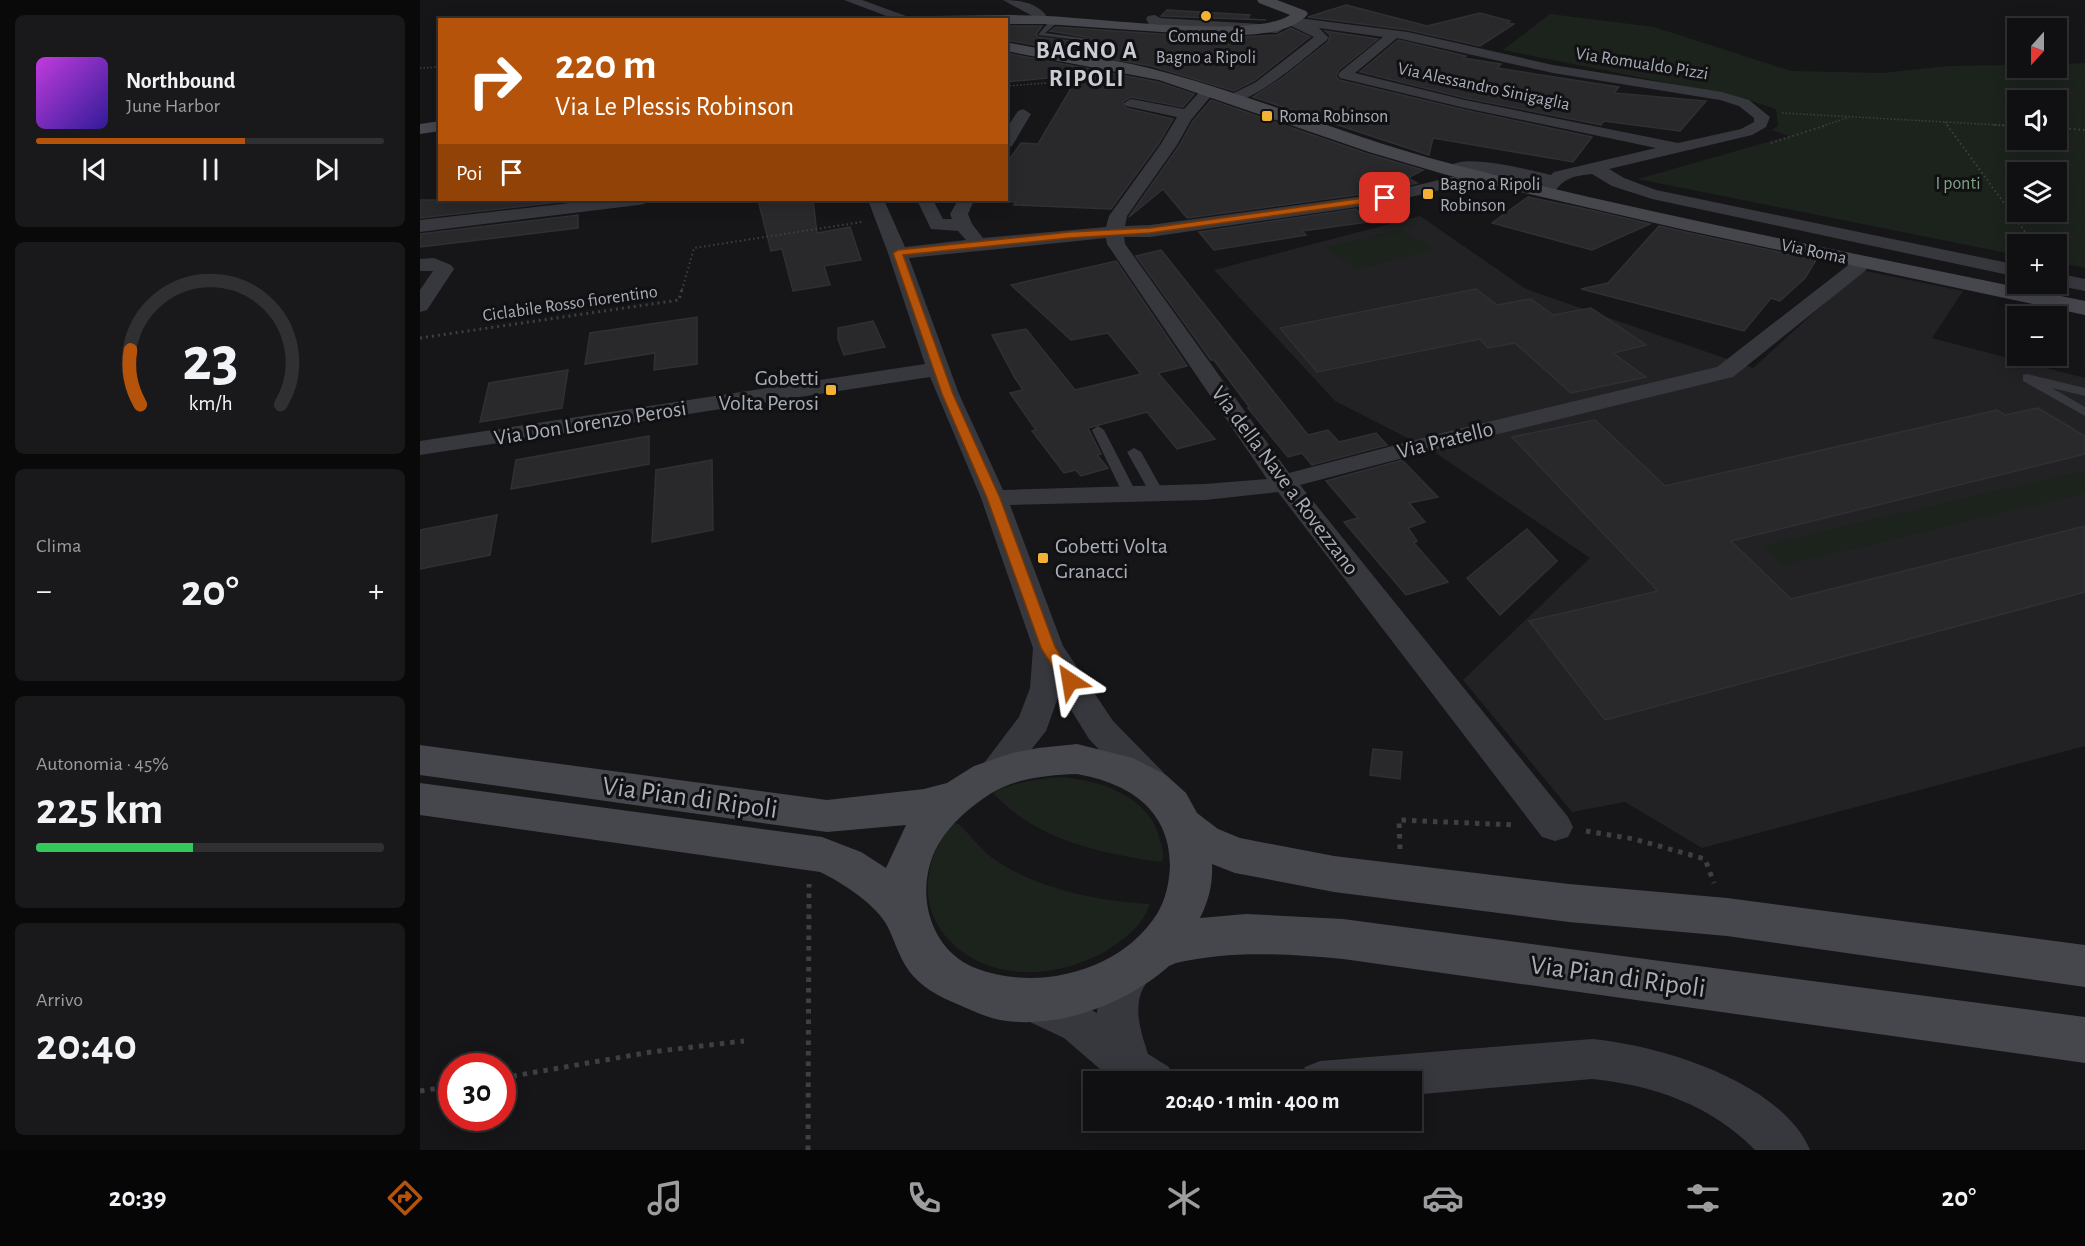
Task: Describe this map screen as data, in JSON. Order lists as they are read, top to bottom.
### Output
{
  "streets": {
    "street": [
      "Via Romualdo Pizzi",
      "Via Alessandro Sinigaglia",
      "Via Roma",
      "Via Don Lorenzo Perosi",
      "Via Pratello",
      "Via della Nave a Rovezzano",
      "Via Pian di Ripoli"
    ],
    "path": ["Ciclabile Rosso fiorentino"]
  },
  "crossings": [
    ["Via Romualdo Pizzi", "Via Alessandro Sinigaglia"],
    ["Via Pratello", "Via della Nave a Rovezzano"]
  ],
  "districts": ["BAGNO A RIPOLI"],
  "parks": ["I ponti"],
  "places": {
    "other": ["Comune di Bagno a Ripoli"],
    "transit": [
      "Roma Robinson",
      "Bagno a Ripoli Robinson",
      "Gobetti Volta Perosi",
      "Gobetti Volta Granacci"
    ]
  },
  "north": "bottom",
  "page": {
    "map_buttons": ["+", "−"],
    "turn": ["220 m", "Via Le Plessis Robinson"],
    "song": ["Northbound", "June Harbor"],
    "then": "Poi",
    "tile": [
      "Clima",
      ["Autonomia · 45%", "225 km"],
      ["Arrivo", "20:40"]
    ],
    "heat": ["−", "20°", "+"],
    "limit": "30",
    "trip": "20:40 · 1 min · 400 m",
    "tabs": ["20:39", "20°"],
    "gauge": ["23", "km/h"]
  }
}
